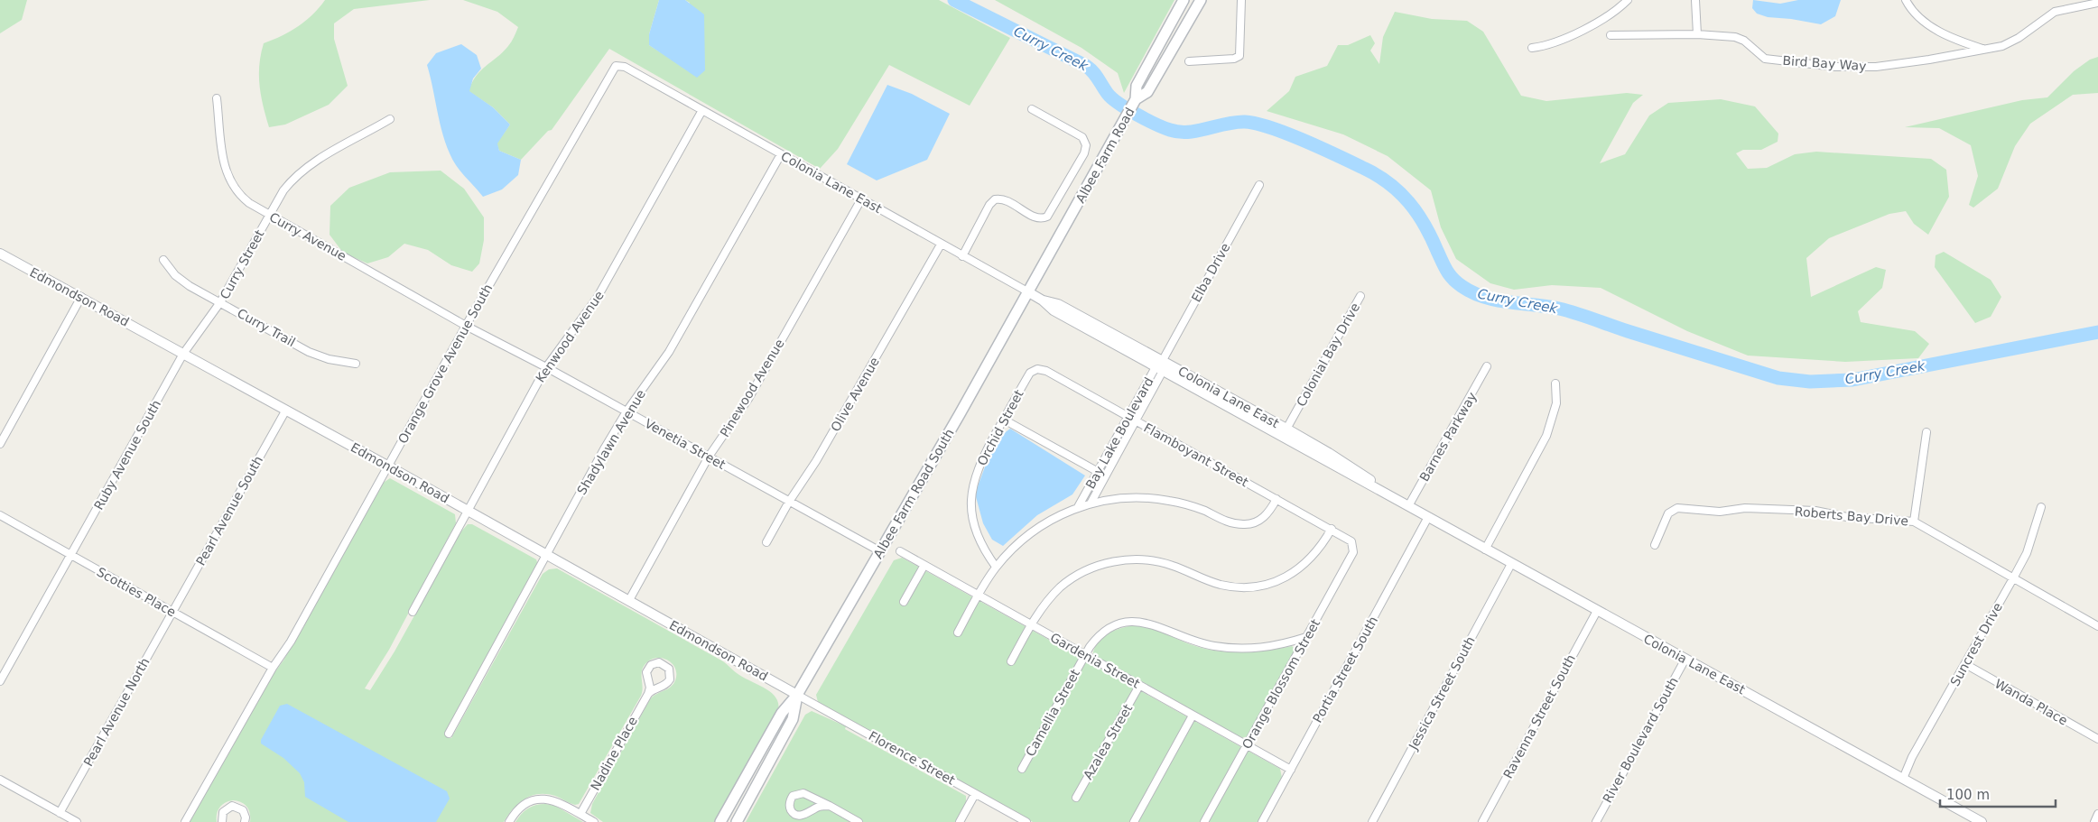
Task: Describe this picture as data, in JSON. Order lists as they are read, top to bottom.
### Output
{
  "streets": {
    "main road": ["Albee Farm Road", "Albee Farm Road South"],
    "street": [
      "Bird Bay Way",
      "Colonia Lane East",
      "Curry Avenue",
      "Curry Street",
      "Elba Drive",
      "Edmondson Road",
      "Curry Trail",
      "Kenwood Avenue",
      "Colonial Bay Drive",
      "Orange Grove Avenue South",
      "Pinewood Avenue",
      "Olive Avenue",
      "Orchid Street",
      "Bay Lake Boulevard",
      "Barnes Parkway",
      "Shadylawn Avenue",
      "Venetia Street",
      "Ruby Avenue South",
      "Flamboyant Street",
      "Pearl Avenue South",
      "Roberts Bay Drive",
      "Scotties Place",
      "Suncrest Drive",
      "Gardenia Street",
      "Portia Street South",
      "Orange Blossom Street",
      "Jessica Street South",
      "Wanda Place",
      "Pearl Avenue North",
      "Camellia Street",
      "Ravenna Street South",
      "River Boulevard South",
      "Azalea Street",
      "Nadine Place",
      "Florence Street"
    ]
  },
  "crossings": [
    ["Albee Farm Road", "Colonia Lane East"],
    ["Albee Farm Road", "Albee Farm Road South"],
    ["Colonia Lane East", "Elba Drive"],
    ["Colonia Lane East", "Kenwood Avenue"],
    ["Colonia Lane East", "Colonial Bay Drive"],
    ["Colonia Lane East", "Orange Grove Avenue South"],
    ["Colonia Lane East", "Pinewood Avenue"],
    ["Colonia Lane East", "Olive Avenue"],
    ["Colonia Lane East", "Bay Lake Boulevard"],
    ["Colonia Lane East", "Barnes Parkway"],
    ["Colonia Lane East", "Shadylawn Avenue"],
    ["Colonia Lane East", "Albee Farm Road South"],
    ["Colonia Lane East", "Suncrest Drive"],
    ["Colonia Lane East", "Portia Street South"],
    ["Colonia Lane East", "Jessica Street South"],
    ["Colonia Lane East", "Ravenna Street South"],
    ["Colonia Lane East", "River Boulevard South"],
    ["Curry Avenue", "Curry Street"],
    ["Curry Avenue", "Orange Grove Avenue South"],
    ["Curry Avenue", "Venetia Street"],
    ["Curry Street", "Edmondson Road"],
    ["Curry Street", "Curry Trail"],
    ["Curry Street", "Ruby Avenue South"],
    ["Elba Drive", "Bay Lake Boulevard"],
    ["Edmondson Road", "Kenwood Avenue"],
    ["Edmondson Road", "Orange Grove Avenue South"],
    ["Edmondson Road", "Pinewood Avenue"],
    ["Edmondson Road", "Shadylawn Avenue"],
    ["Edmondson Road", "Ruby Avenue South"],
    ["Edmondson Road", "Albee Farm Road South"],
    ["Edmondson Road", "Pearl Avenue South"],
    ["Edmondson Road", "Florence Street"],
    ["Kenwood Avenue", "Venetia Street"],
    ["Orange Grove Avenue South", "Venetia Street"],
    ["Orange Grove Avenue South", "Scotties Place"],
    ["Pinewood Avenue", "Venetia Street"],
    ["Olive Avenue", "Venetia Street"],
    ["Orchid Street", "Flamboyant Street"],
    ["Bay Lake Boulevard", "Flamboyant Street"],
    ["Shadylawn Avenue", "Venetia Street"],
    ["Venetia Street", "Albee Farm Road South"],
    ["Ruby Avenue South", "Scotties Place"],
    ["Flamboyant Street", "Orange Blossom Street"],
    ["Albee Farm Road South", "Florence Street"],
    ["Pearl Avenue South", "Scotties Place"],
    ["Pearl Avenue South", "Pearl Avenue North"],
    ["Roberts Bay Drive", "Suncrest Drive"],
    ["Scotties Place", "Pearl Avenue North"],
    ["Suncrest Drive", "Wanda Place"],
    ["Gardenia Street", "Portia Street South"],
    ["Gardenia Street", "Orange Blossom Street"],
    ["Gardenia Street", "Camellia Street"],
    ["Gardenia Street", "Azalea Street"],
    ["Orange Blossom Street", "Camellia Street"]
  ],
  "water": ["Curry Creek"],
  "scale_bar": "100 m"
}
